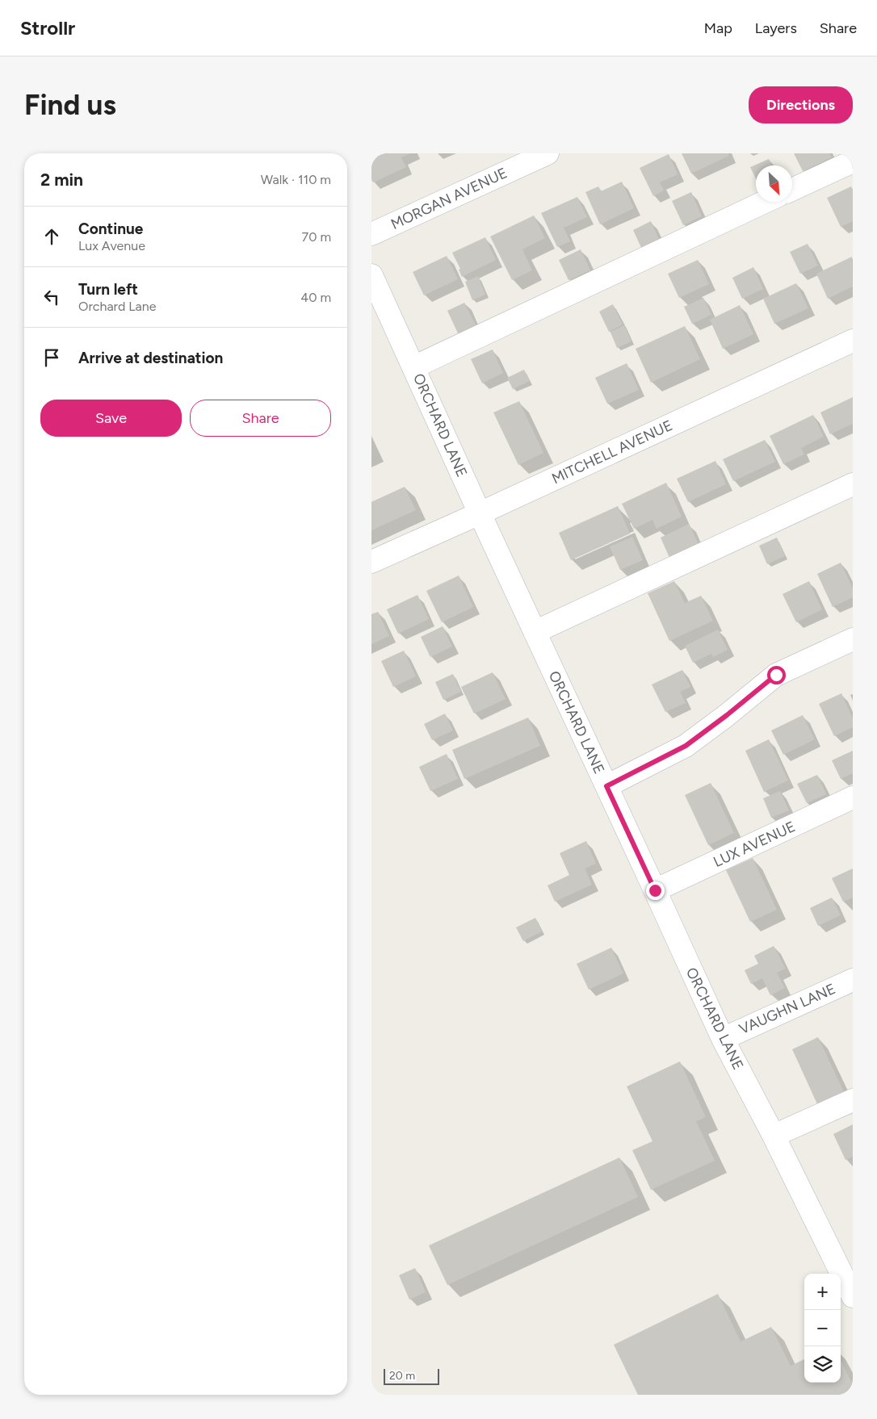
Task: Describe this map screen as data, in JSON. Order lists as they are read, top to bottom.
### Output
{
  "streets": {
    "street": [
      "MORGAN AVENUE",
      "ORCHARD LANE",
      "MITCHELL AVENUE",
      "LUX AVENUE",
      "VAUGHN LANE"
    ]
  },
  "crossings": [
    ["ORCHARD LANE", "MITCHELL AVENUE"],
    ["ORCHARD LANE", "LUX AVENUE"],
    ["ORCHARD LANE", "VAUGHN LANE"]
  ],
  "scale_bar": "20 m",
  "north": "bottom right",
  "page": {
    "header": "Strollr",
    "nav": ["Map", "Layers", "Share"],
    "buttons": [
      "Directions",
      ["Save", "Share"]
    ],
    "title": "Find us",
    "heading": ["2 min", "Walk · 110 m"],
    "list": [
      ["Continue", "Lux Avenue", "70 m"],
      ["Turn left", "Orchard Lane", "40 m"],
      "Arrive at destination"
    ],
    "map_buttons": ["+", "−"],
    "scale": "20 m"
  }
}
